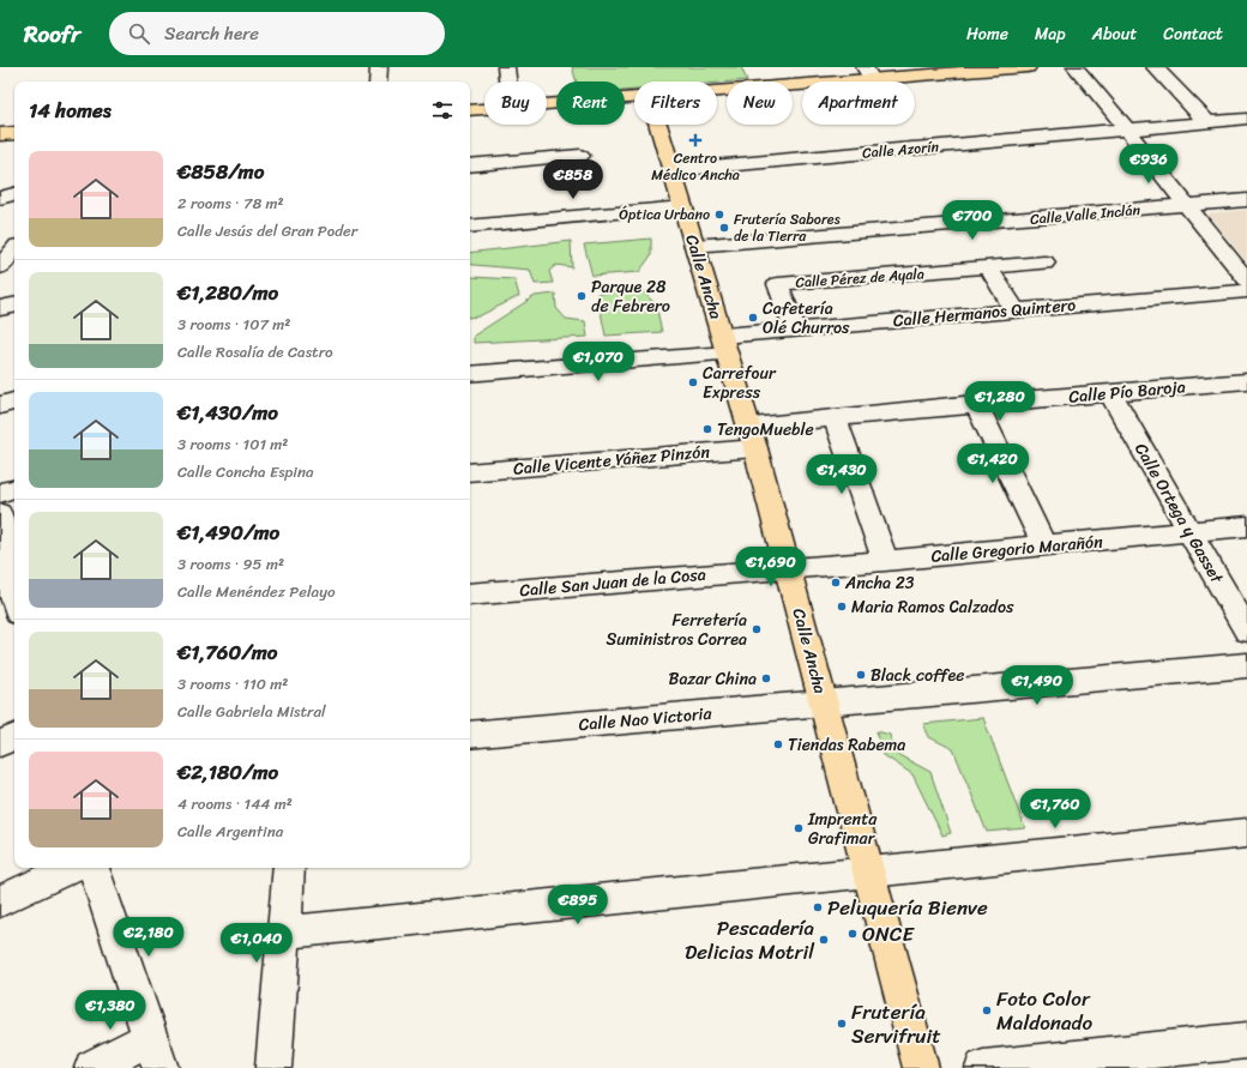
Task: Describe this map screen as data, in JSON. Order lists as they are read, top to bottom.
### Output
{
  "streets": {
    "main road": ["Calle Ancha"],
    "street": [
      "Calle Azorín",
      "Calle Valle Inclán",
      "Calle Pérez de Ayala",
      "Calle Hermanos Quintero",
      "Calle Pío Baroja",
      "Calle Vicente Yáñez Pinzón",
      "Calle Ortega y Gasset",
      "Calle Gregorio Marañón",
      "Calle San Juan de la Cosa",
      "Calle Nao Victoria"
    ]
  },
  "crossings": [
    ["Calle Azorín", "Calle Ancha"],
    ["Calle Valle Inclán", "Calle Ancha"],
    ["Calle Ancha", "Calle Hermanos Quintero"],
    ["Calle Ancha", "Calle Pío Baroja"],
    ["Calle Ancha", "Calle Vicente Yáñez Pinzón"],
    ["Calle Ancha", "Calle Gregorio Marañón"],
    ["Calle Ancha", "Calle San Juan de la Cosa"],
    ["Calle Ancha", "Calle Nao Victoria"],
    ["Calle Pérez de Ayala", "Calle Hermanos Quintero"],
    ["Calle Pío Baroja", "Calle Vicente Yáñez Pinzón"],
    ["Calle Pío Baroja", "Calle Ortega y Gasset"],
    ["Calle Ortega y Gasset", "Calle Gregorio Marañón"],
    ["Calle Gregorio Marañón", "Calle San Juan de la Cosa"]
  ],
  "places": {
    "health": ["Centro Médico Ancha"],
    "other": [
      "Óptica Urbano",
      "Frutería Sabores de la Tierra",
      "Parque 28 de Febrero",
      "Cafetería Olé Churros",
      "Carrefour Express",
      "TengoMueble",
      "Ancha 23",
      "Maria Ramos Calzados",
      "Ferretería Suministros Correa",
      "Black coffee",
      "Bazar China",
      "Tiendas Rabema",
      "Imprenta Grafimar",
      "Peluquería Bienve",
      "ONCE",
      "Pescadería Delicias Motril",
      "Foto Color Maldonado",
      "Frutería Servifruit"
    ]
  },
  "page": {
    "header": "Roofr",
    "search": "Search here",
    "nav": [
      "Home",
      "Map",
      "About",
      "Contact"
    ],
    "chip": [
      "Buy",
      "Rent",
      "Filters",
      "New",
      "Apartment"
    ],
    "heading": "14 homes",
    "list": [
      {
        "name": "€858/mo",
        "note": "2 rooms · 78 m² · Calle Jesús del Gran Poder"
      },
      {
        "name": "€1,280/mo",
        "note": "3 rooms · 107 m² · Calle Rosalía de Castro"
      },
      {
        "name": "€1,430/mo",
        "note": "3 rooms · 101 m² · Calle Concha Espina"
      },
      {
        "name": "€1,490/mo",
        "note": "3 rooms · 95 m² · Calle Menéndez Pelayo"
      },
      {
        "name": "€1,760/mo",
        "note": "3 rooms · 110 m² · Calle Gabriela Mistral"
      },
      {
        "name": "€2,180/mo",
        "note": "4 rooms · 144 m² · Calle Argentina"
      }
    ],
    "price": [
      "€936",
      "€858",
      "€700",
      "€1,070",
      "€1,280",
      "€1,420",
      "€1,430",
      "€1,690",
      "€1,490",
      "€1,760",
      "€895",
      "€2,180",
      "€1,040",
      "€1,380"
    ]
  }
}
